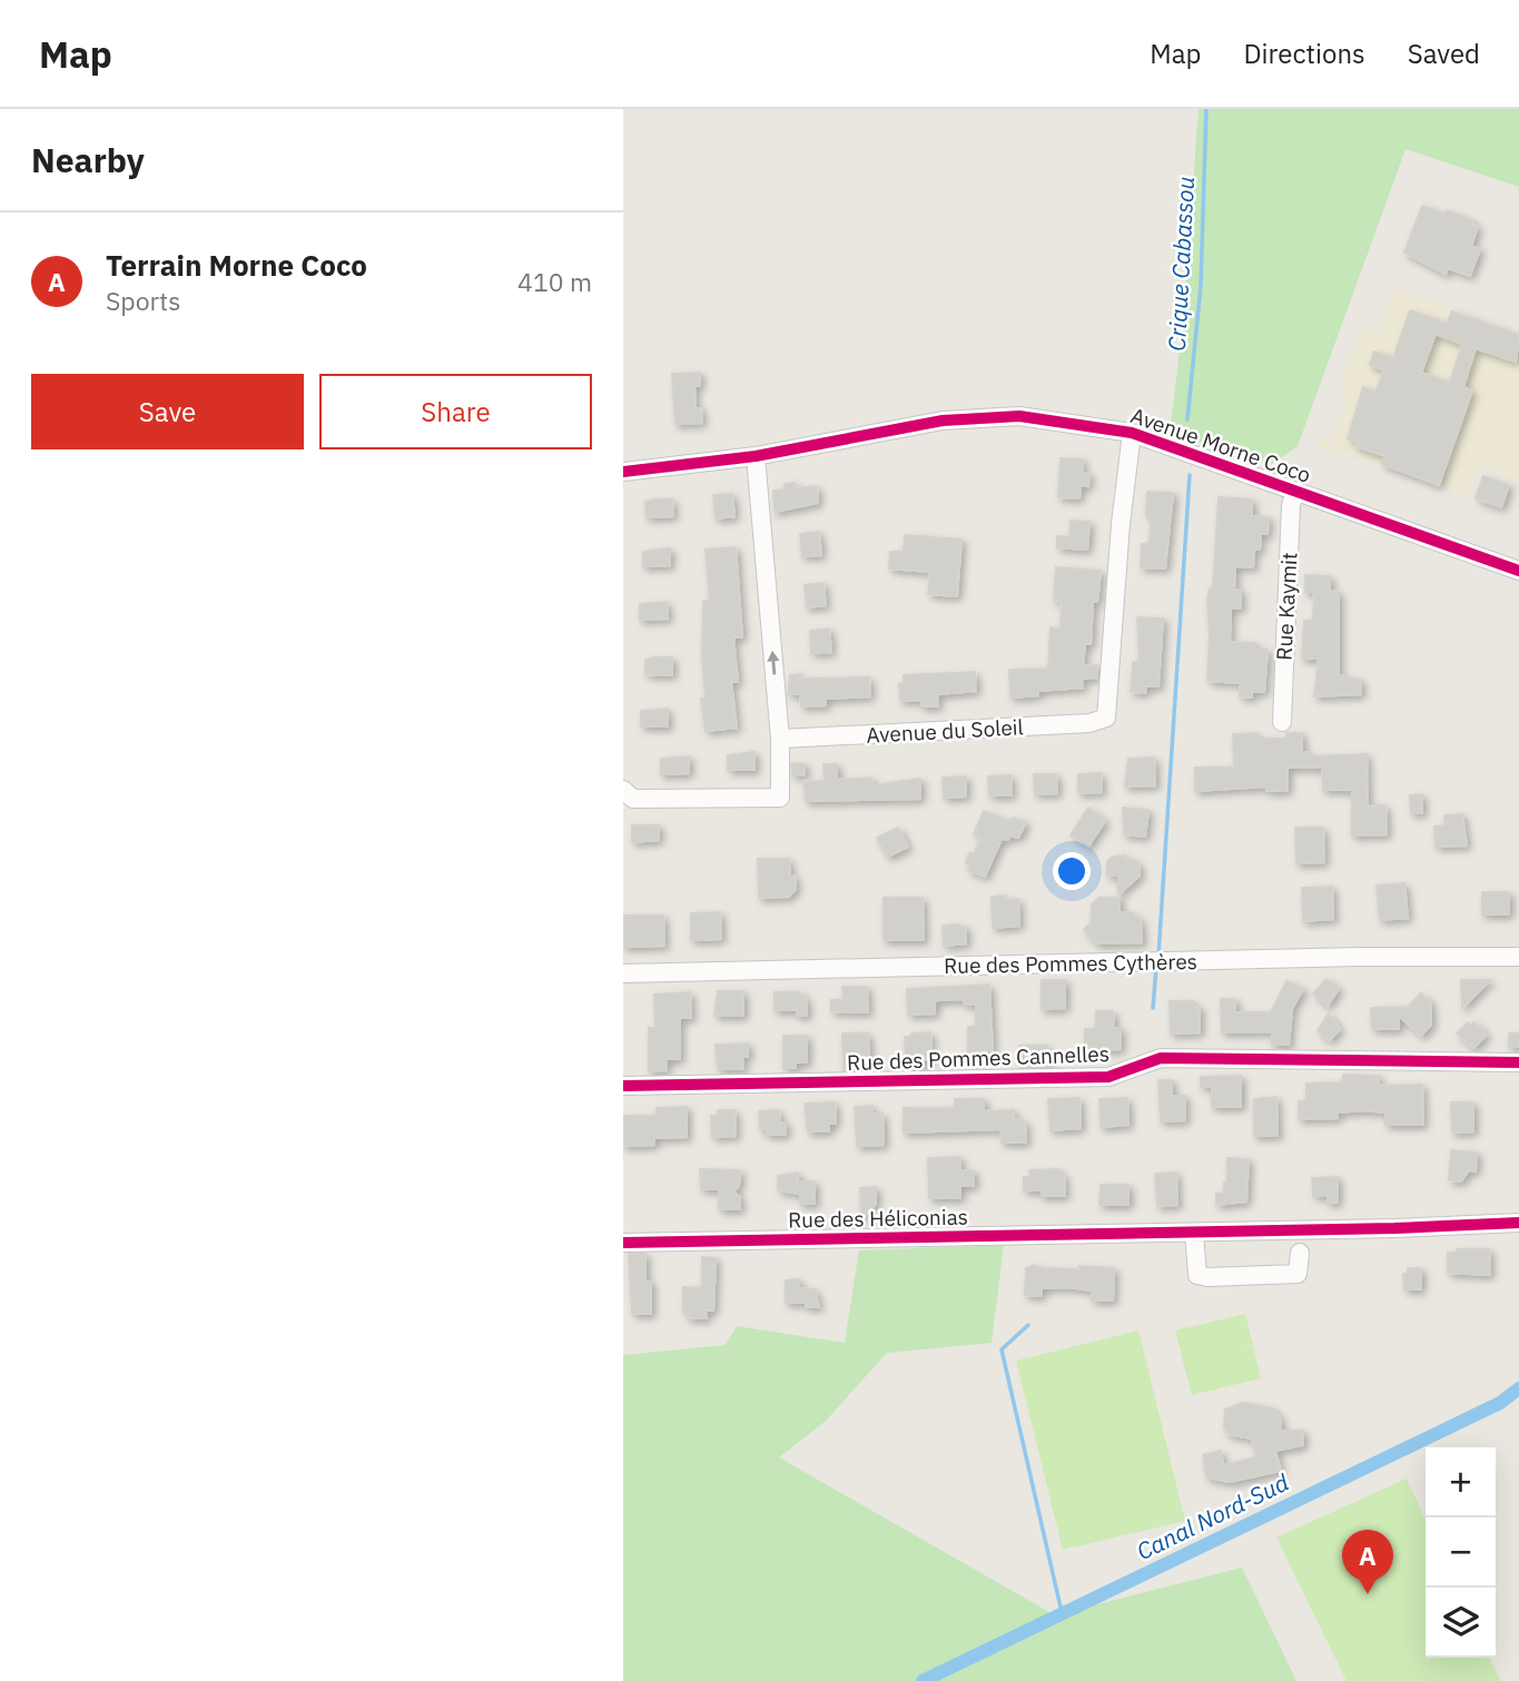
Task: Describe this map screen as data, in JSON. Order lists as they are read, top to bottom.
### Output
{
  "streets": {
    "street": [
      "Avenue Morne Coco",
      "Rue Kaymit",
      "Avenue du Soleil",
      "Rue des Pommes Cythères",
      "Rue des Pommes Cannelles",
      "Rue des Héliconias"
    ]
  },
  "crossings": [
    ["Avenue Morne Coco", "Rue Kaymit"],
    ["Avenue Morne Coco", "Avenue du Soleil"]
  ],
  "water": ["Crique Cabassou", "Canal Nord-Sud"],
  "page": {
    "header": "Map",
    "nav": ["Map", "Directions", "Saved"],
    "heading": "Nearby",
    "list": [
      {
        "mark": "A",
        "name": "Terrain Morne Coco",
        "note": "Sports",
        "value": "410 m"
      }
    ],
    "buttons": ["Save", "Share"],
    "map_buttons": ["+", "−"],
    "pins": "A"
  }
}
